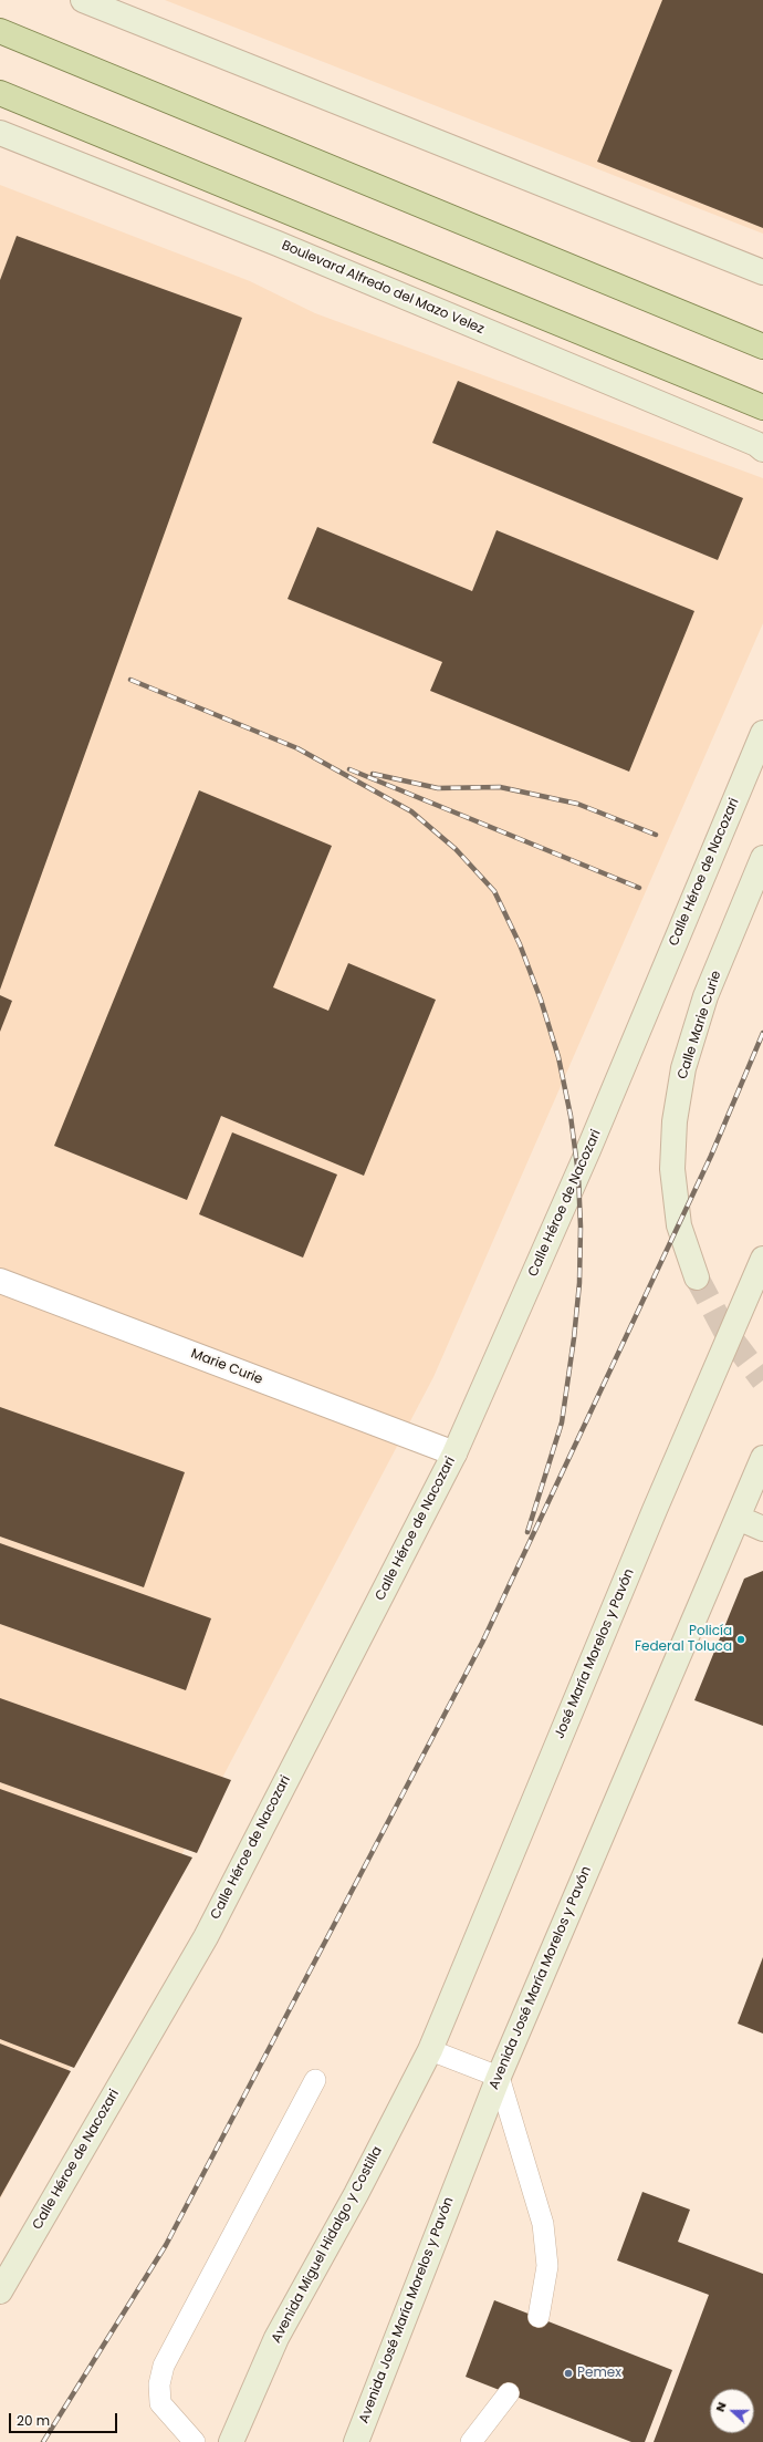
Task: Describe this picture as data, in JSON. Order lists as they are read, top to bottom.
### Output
{
  "streets": {
    "street": [
      "Boulevard Alfredo del Mazo Velez",
      "Calle Héroe de Nacozari",
      "Calle Marie Curie",
      "Marie Curie",
      "José María Morelos y Pavón",
      "Avenida José María Morelos y Pavón",
      "Avenida Miguel Hidalgo y Costilla"
    ]
  },
  "crossings": [
    ["Calle Héroe de Nacozari", "Marie Curie"],
    ["José María Morelos y Pavón", "Avenida Miguel Hidalgo y Costilla"]
  ],
  "places": ["Policía Federal Toluca", "Pemex"],
  "scale_bar": "20 m",
  "north": "left"
}
